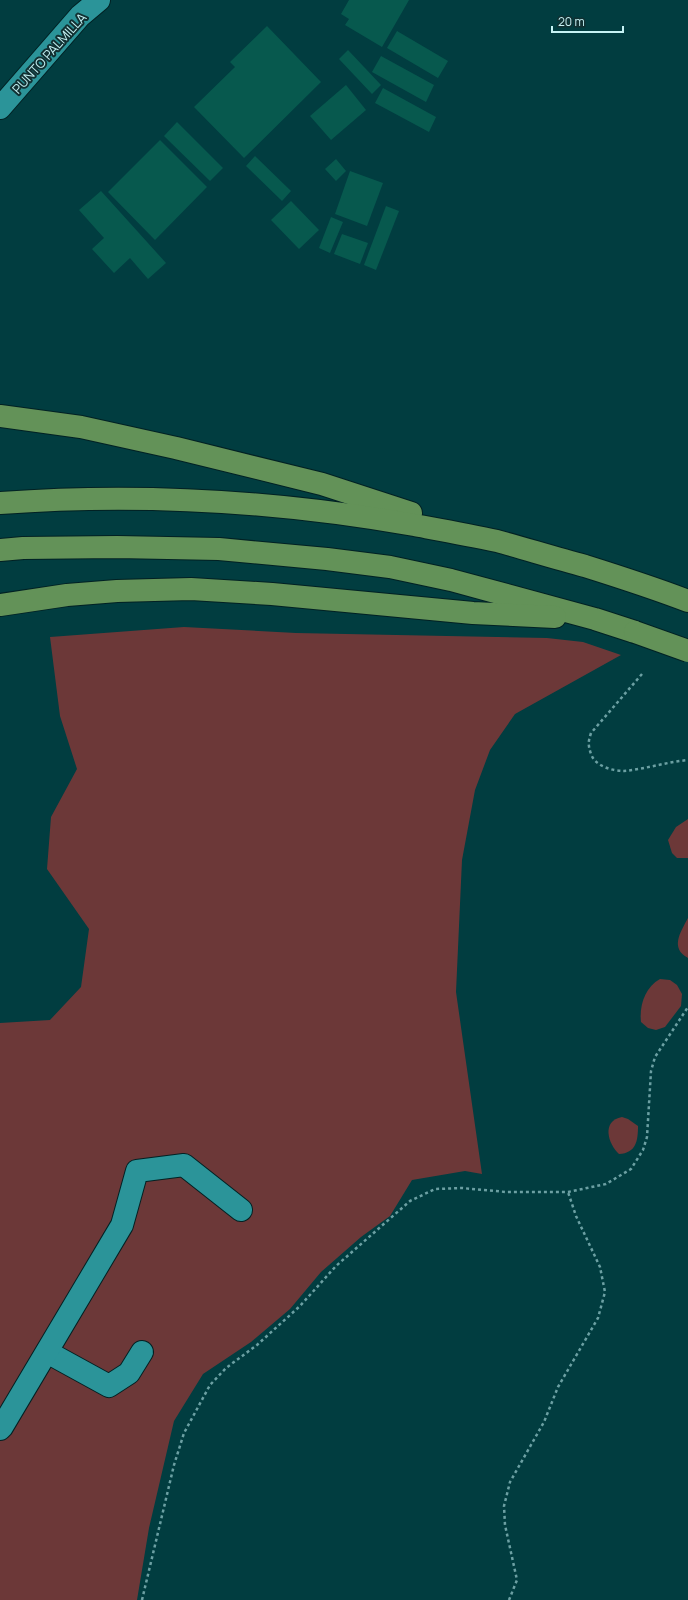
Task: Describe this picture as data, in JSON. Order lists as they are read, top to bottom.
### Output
{
  "streets": {
    "street": ["PUNTO PALMILLA"]
  },
  "scale_bar": "20 m"
}
